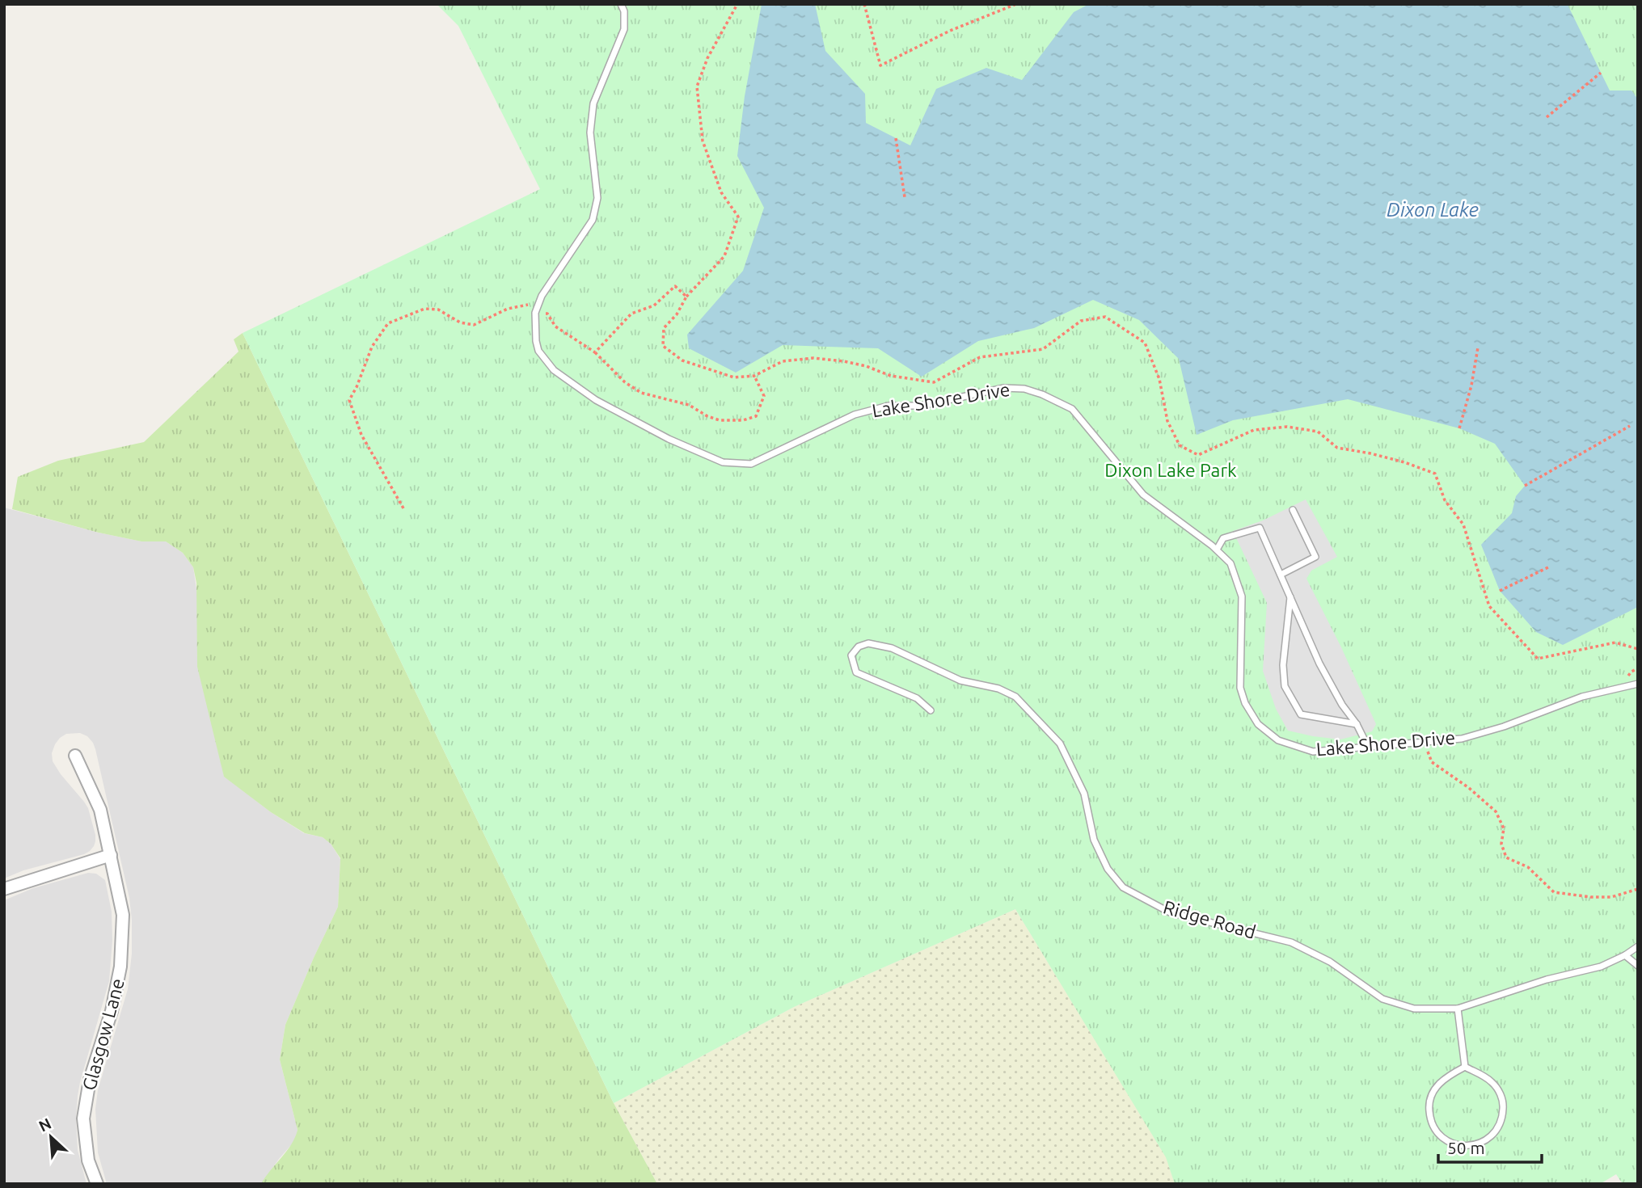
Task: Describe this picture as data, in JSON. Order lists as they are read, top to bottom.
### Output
{
  "streets": {
    "street": ["Glasgow Lane"],
    "lane": ["Lake Shore Drive", "Ridge Road"]
  },
  "water": ["Dixon Lake"],
  "parks": ["Dixon Lake Park"],
  "scale_bar": "50 m",
  "north": "top left"
}
